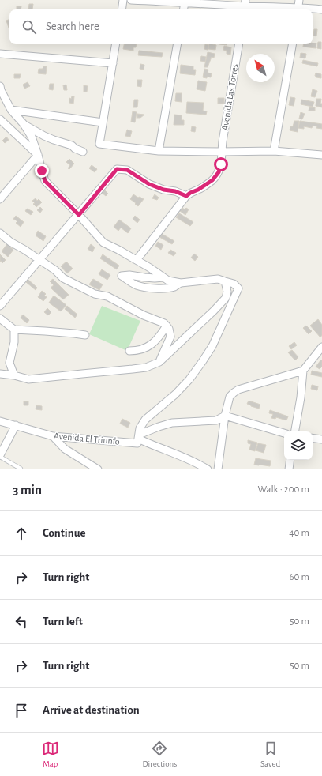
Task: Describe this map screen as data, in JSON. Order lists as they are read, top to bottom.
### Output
{
  "streets": {
    "street": ["Avenida Las Torres", "Avenida El Triunfo"]
  },
  "north": "top left",
  "page": {
    "search": "Search here",
    "heading": ["3 min", "Walk · 200 m"],
    "list": [
      ["Continue", "40 m"],
      ["Turn right", "60 m"],
      ["Turn left", "50 m"],
      ["Turn right", "50 m"],
      "Arrive at destination"
    ],
    "nav": ["Map", "Directions", "Saved"]
  }
}
